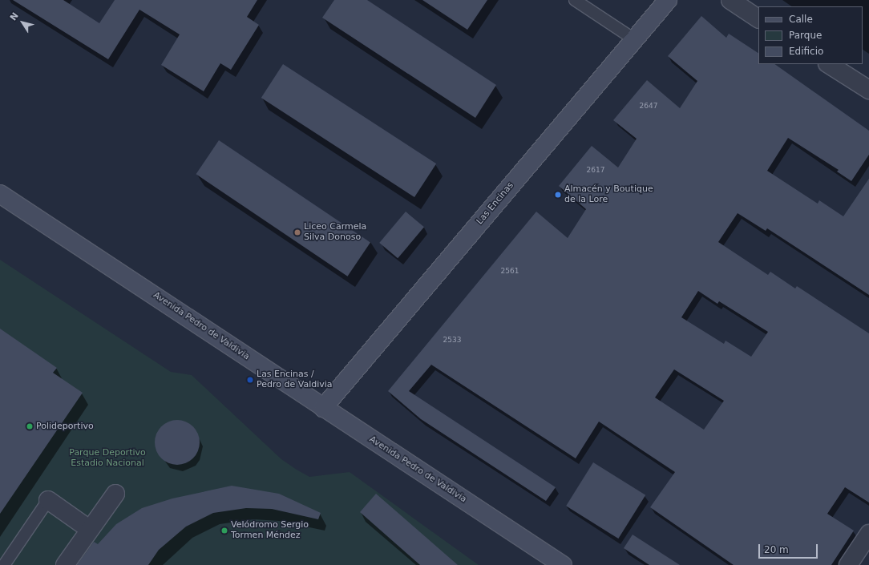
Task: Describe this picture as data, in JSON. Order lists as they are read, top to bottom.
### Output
{
  "streets": {
    "main road": ["Las Encinas", "Avenida Pedro de Valdivia"]
  },
  "crossings": [
    ["Las Encinas", "Avenida Pedro de Valdivia"]
  ],
  "parks": ["Parque Deportivo Estadio Nacional"],
  "places": [
    "Almacén y Boutique de la Lore",
    "Liceo Carmela Silva Donoso",
    "Las Encinas / Pedro de Valdivia",
    "Polideportivo",
    "Velódromo Sergio Tormen Méndez"
  ],
  "house_numbers": [
    "2647",
    "2617",
    "2561",
    "2533"
  ],
  "legend": ["Calle", "Parque", "Edificio"],
  "scale_bar": "20 m",
  "north": "top left"
}
